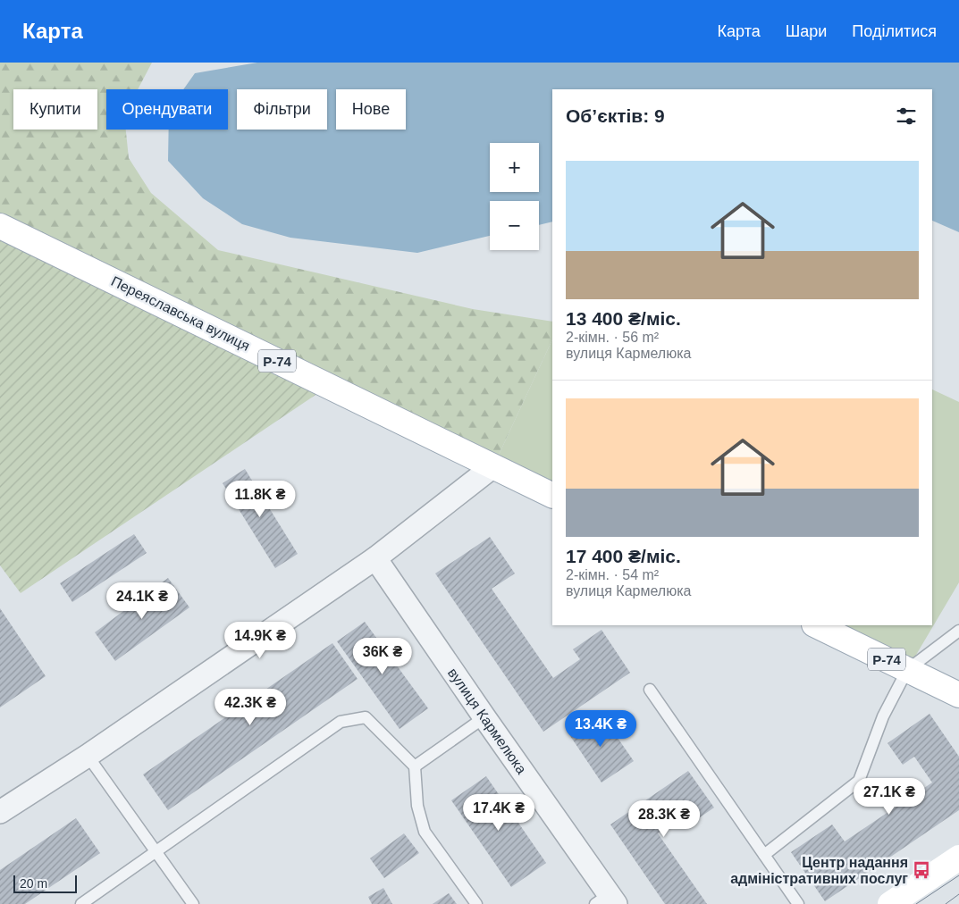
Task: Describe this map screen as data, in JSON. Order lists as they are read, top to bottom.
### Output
{
  "streets": {
    "main road": ["Переяславська вулиця", "Р-74"],
    "street": ["вулиця Кармелюка"]
  },
  "places": {
    "bus stop": ["Центр надання адміністративних послуг"]
  },
  "scale_bar": "20 m",
  "page": {
    "header": "Карта",
    "nav": ["Карта", "Шари", "Поділитися"],
    "chip": [
      "Купити",
      "Орендувати",
      "Фільтри",
      "Нове"
    ],
    "heading": "Об’єктів: 9",
    "map_buttons": ["+", "−"],
    "list": [
      {
        "name": "13 400 ₴/міс.",
        "note": "2-кімн. · 56 m² · вулиця Кармелюка"
      },
      {
        "name": "17 400 ₴/міс.",
        "note": "2-кімн. · 54 m² · вулиця Кармелюка"
      }
    ],
    "price": [
      "11.8K ₴",
      "24.1K ₴",
      "14.9K ₴",
      "36K ₴",
      "42.3K ₴",
      "13.4K ₴",
      "27.1K ₴",
      "17.4K ₴",
      "28.3K ₴"
    ],
    "scale": "20 m"
  }
}
